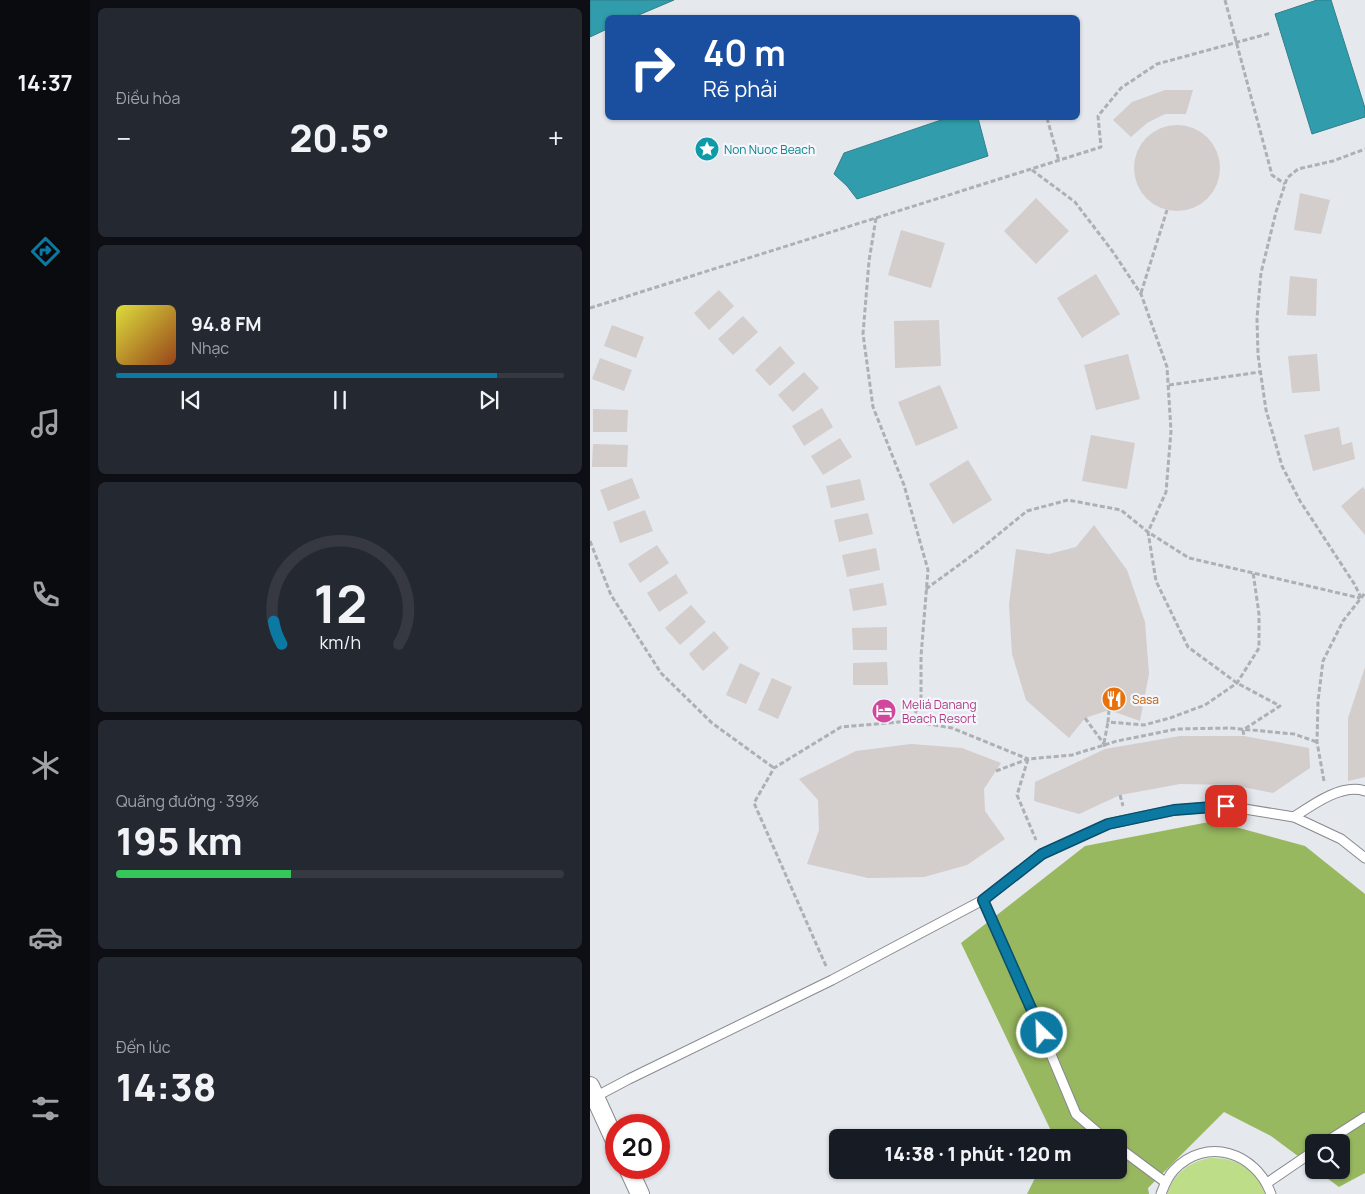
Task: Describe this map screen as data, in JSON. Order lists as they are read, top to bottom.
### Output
{
  "places": {
    "place": ["Non Nuoc Beach"],
    "restaurant": ["Sasa"],
    "hotel": ["Meliá Danang Beach Resort"]
  },
  "page": {
    "tabs": "14:37",
    "tile": [
      "Điều hòa",
      ["Quãng đường · 39%", "195 km"],
      ["Đến lúc", "14:38"]
    ],
    "turn": ["40 m", "Rẽ phải"],
    "heat": ["−", "20.5°", "+"],
    "song": ["94.8 FM", "Nhạc"],
    "limit": "20",
    "trip": "14:38 · 1 phút · 120 m",
    "gauge": ["12", "km/h"]
  }
}
